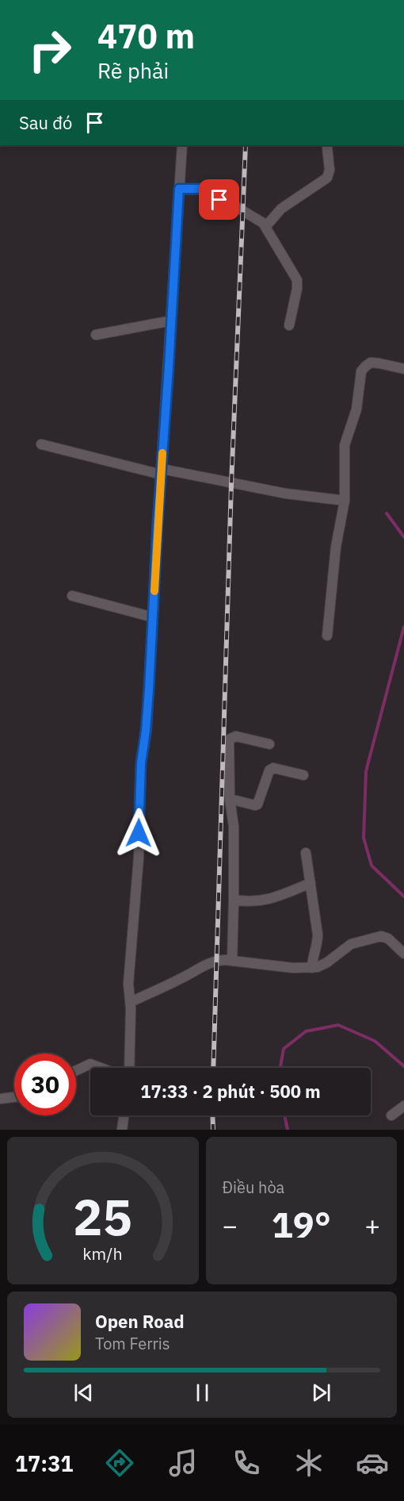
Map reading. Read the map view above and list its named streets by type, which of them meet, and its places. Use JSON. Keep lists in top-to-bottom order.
{
  "page": {
    "turn": ["470 m", "Rẽ phải"],
    "then": "Sau đó",
    "limit": "30",
    "trip": "17:33 · 2 phút · 500 m",
    "tile": "Điều hòa",
    "heat": ["−", "19°", "+"],
    "song": ["Open Road", "Tom Ferris"],
    "tabs": "17:31",
    "gauge": ["25", "km/h"]
  }
}
